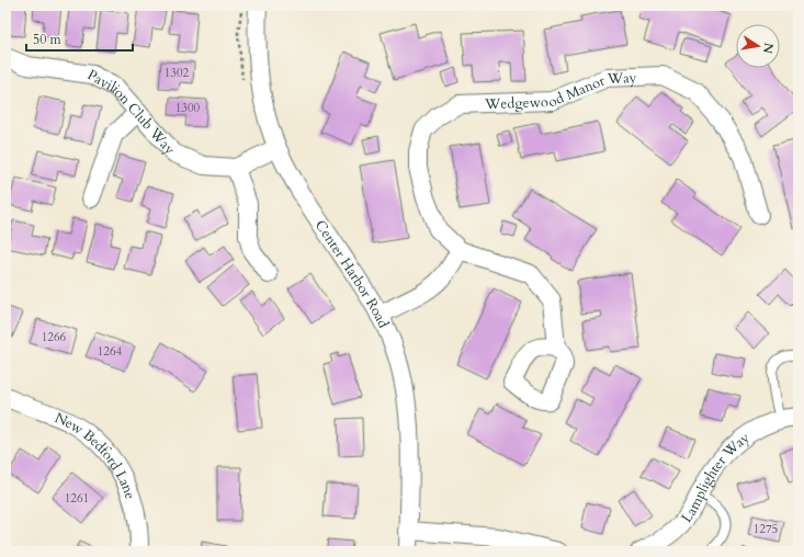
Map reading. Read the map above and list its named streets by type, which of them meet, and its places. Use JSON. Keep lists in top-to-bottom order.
{
  "streets": {
    "street": [
      "Wedgewood Manor Way",
      "Pavilion Club Way",
      "Center Harbor Road",
      "New Bedford Lane",
      "Lamplighter Way"
    ]
  },
  "crossings": [
    ["Pavilion Club Way", "Center Harbor Road"]
  ],
  "house_numbers": [
    "1302",
    "1300",
    "1266",
    "1264",
    "1261",
    "1275"
  ],
  "scale_bar": "50 m",
  "north": "right"
}
